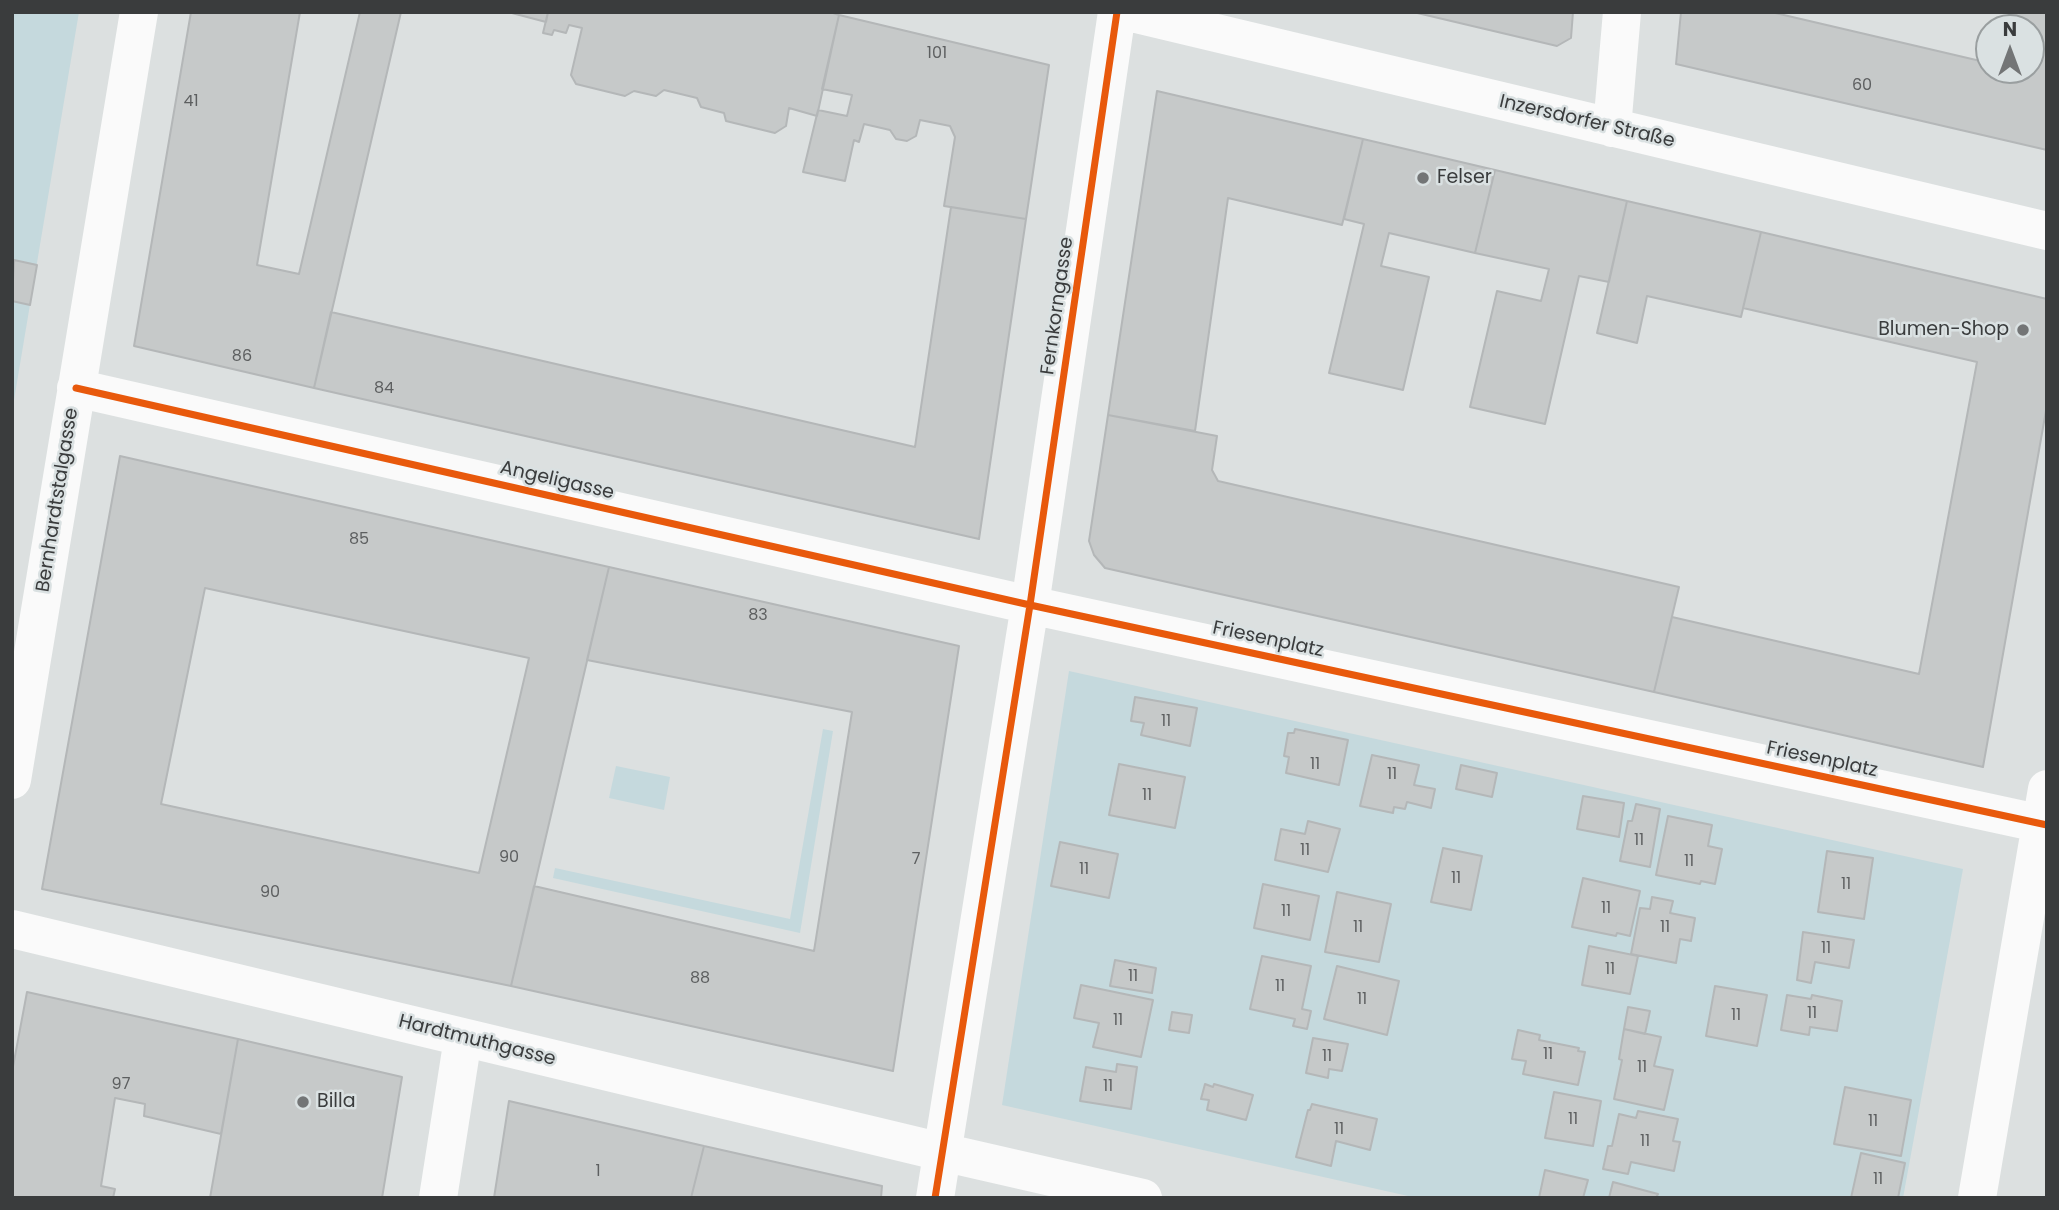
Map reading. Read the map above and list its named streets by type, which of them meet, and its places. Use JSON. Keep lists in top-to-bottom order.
{
  "streets": {
    "street": [
      "Inzersdorfer Straße",
      "Fernkorngasse",
      "Angeligasse",
      "Bernhardtstalgasse",
      "Friesenplatz",
      "Hardtmuthgasse"
    ]
  },
  "crossings": [
    ["Fernkorngasse", "Angeligasse"],
    ["Fernkorngasse", "Friesenplatz"],
    ["Angeligasse", "Bernhardtstalgasse"],
    ["Angeligasse", "Friesenplatz"]
  ],
  "places": ["Felser", "Blumen-Shop", "Billa"],
  "house_numbers": [
    "101",
    "60",
    "41",
    "86",
    "84",
    "85",
    "83",
    "11",
    "11",
    "11",
    "11",
    "11",
    "11",
    "90",
    "7",
    "11",
    "11",
    "11",
    "11",
    "90",
    "11",
    "11",
    "11",
    "11",
    "11",
    "11",
    "11",
    "88",
    "11",
    "11",
    "11",
    "11",
    "11",
    "11",
    "11",
    "11",
    "97",
    "11",
    "11",
    "11",
    "11",
    "11",
    "1",
    "11"
  ],
  "north": "top"
}
